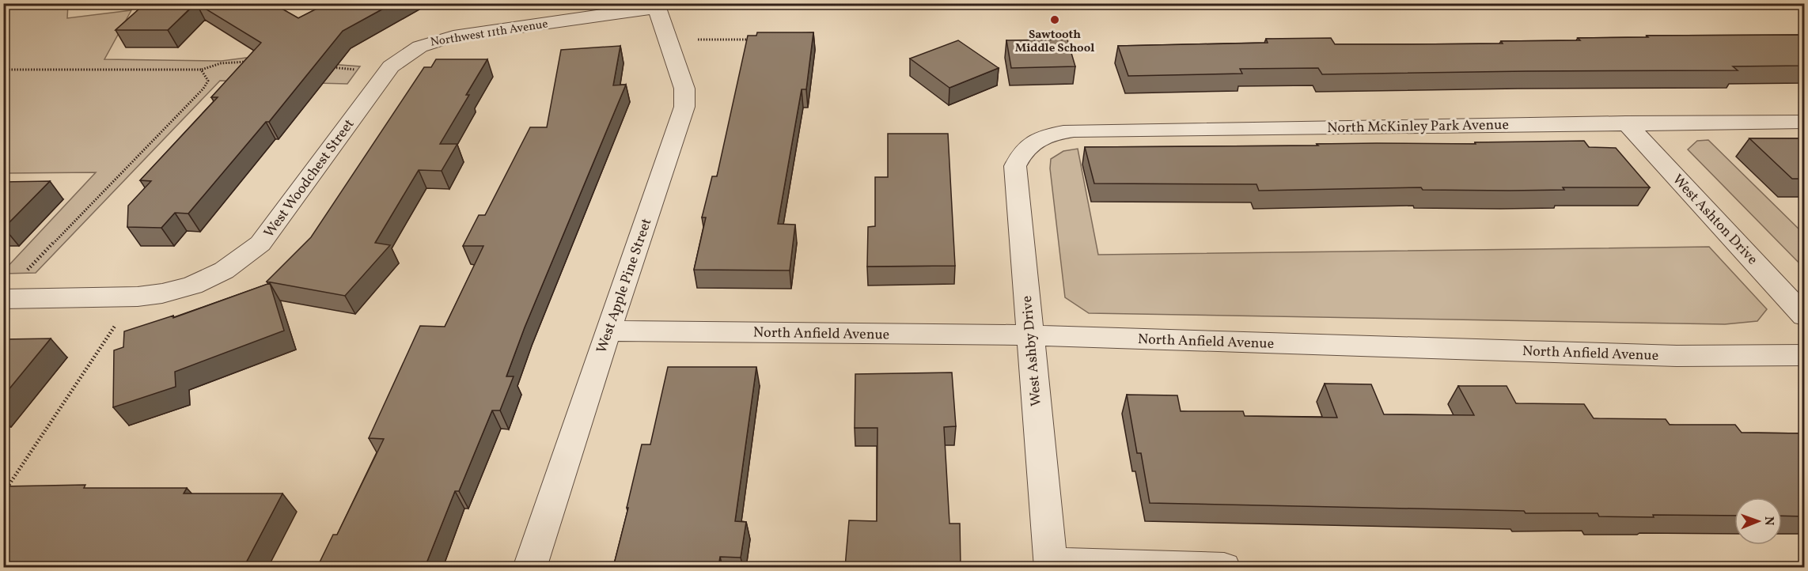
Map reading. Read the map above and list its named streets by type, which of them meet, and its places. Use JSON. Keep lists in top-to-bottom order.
{
  "streets": {
    "street": [
      "Northwest 11th Avenue",
      "North McKinley Park Avenue",
      "West Woodchest Street",
      "West Ashton Drive",
      "West Apple Pine Street",
      "North Anfield Avenue",
      "West Ashby Drive"
    ]
  },
  "crossings": [
    ["Northwest 11th Avenue", "West Woodchest Street"],
    ["Northwest 11th Avenue", "West Apple Pine Street"],
    ["North McKinley Park Avenue", "West Ashton Drive"],
    ["North McKinley Park Avenue", "West Ashby Drive"],
    ["West Apple Pine Street", "North Anfield Avenue"],
    ["North Anfield Avenue", "West Ashby Drive"]
  ],
  "places": ["Sawtooth Middle School"],
  "north": "right"
}
